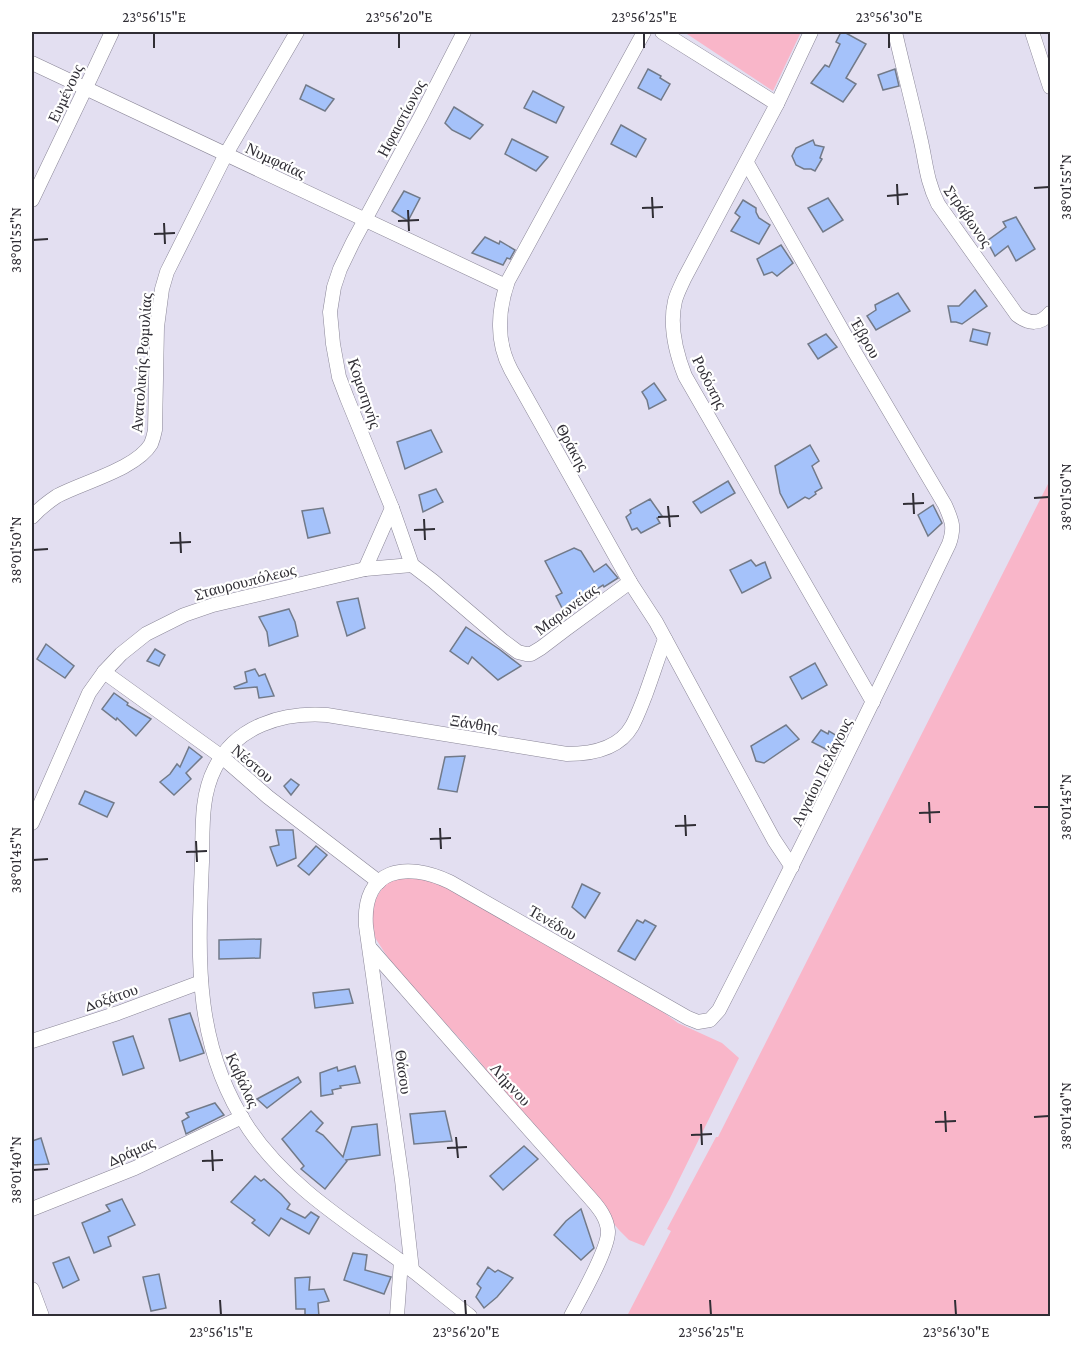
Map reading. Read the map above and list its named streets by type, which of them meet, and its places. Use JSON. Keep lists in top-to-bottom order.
{
  "streets": {
    "street": [
      "Ευμένους",
      "Ηφαιστίωνος",
      "Νυμφαίας",
      "Στράβωνος",
      "Έβρου",
      "Ανατολικής Ρωμυλίας",
      "Ροδόπης",
      "Κομοτηνής",
      "Θράκης",
      "Σταυρουπόλεως",
      "Μαρωνείας",
      "Ξάνθης",
      "Νέστου",
      "Αιγαίου Πελάγους",
      "Τενέδου",
      "Δοξάτου",
      "Θάσου",
      "Καβάλας",
      "Λήμνου",
      "Δράμας"
    ]
  },
  "crossings": [
    ["Ευμένους", "Νυμφαίας"],
    ["Ηφαιστίωνος", "Νυμφαίας"],
    ["Ηφαιστίωνος", "Κομοτηνής"],
    ["Νυμφαίας", "Ανατολικής Ρωμυλίας"],
    ["Νυμφαίας", "Κομοτηνής"],
    ["Νυμφαίας", "Θράκης"],
    ["Έβρου", "Ροδόπης"],
    ["Έβρου", "Αιγαίου Πελάγους"],
    ["Ροδόπης", "Αιγαίου Πελάγους"],
    ["Κομοτηνής", "Σταυρουπόλεως"],
    ["Κομοτηνής", "Μαρωνείας"],
    ["Θράκης", "Μαρωνείας"],
    ["Θράκης", "Ξάνθης"],
    ["Θράκης", "Αιγαίου Πελάγους"],
    ["Σταυρουπόλεως", "Μαρωνείας"],
    ["Σταυρουπόλεως", "Νέστου"],
    ["Ξάνθης", "Νέστου"],
    ["Ξάνθης", "Καβάλας"],
    ["Νέστου", "Τενέδου"],
    ["Νέστου", "Θάσου"],
    ["Νέστου", "Καβάλας"],
    ["Αιγαίου Πελάγους", "Τενέδου"],
    ["Τενέδου", "Θάσου"],
    ["Δοξάτου", "Καβάλας"],
    ["Θάσου", "Καβάλας"],
    ["Θάσου", "Λήμνου"],
    ["Καβάλας", "Δράμας"]
  ],
  "coordinates": [
    "23°56'15\"E",
    "23°56'20\"E",
    "23°56'25\"E",
    "23°56'30\"E",
    "38°01'55\"N",
    "38°01'50\"N",
    "38°01'45\"N",
    "38°01'40\"N"
  ]
}
